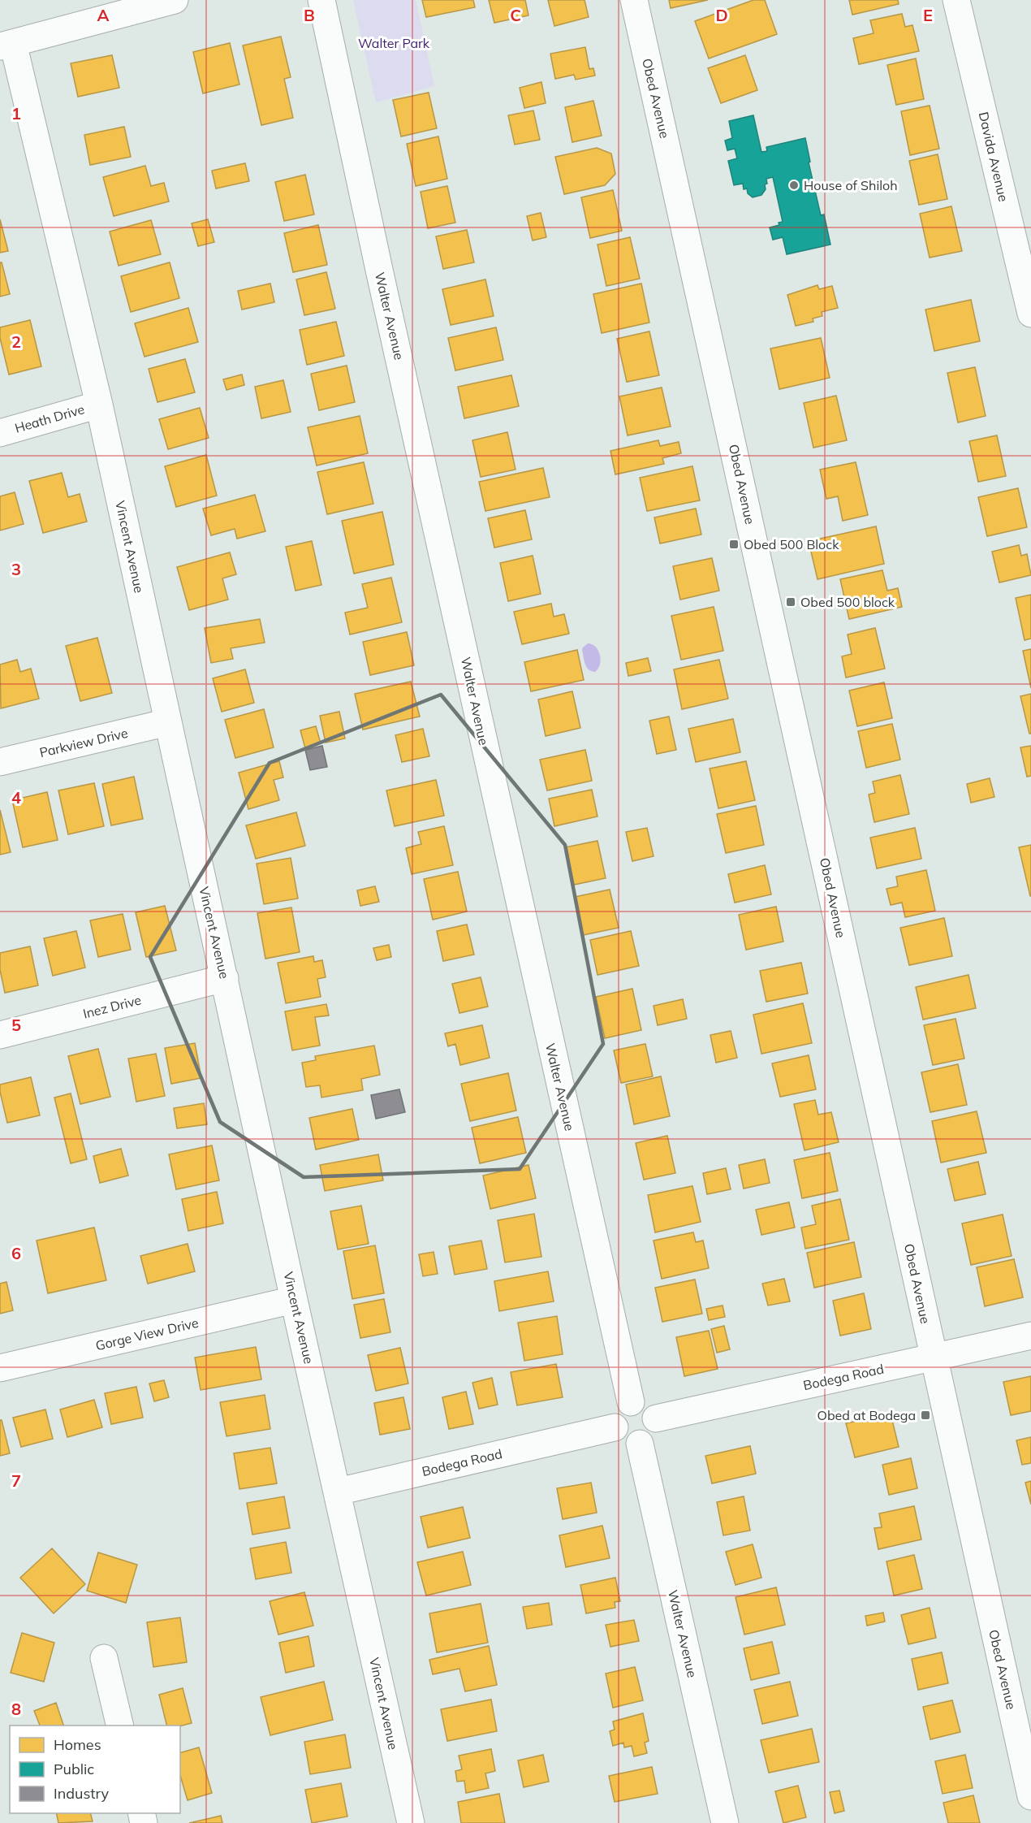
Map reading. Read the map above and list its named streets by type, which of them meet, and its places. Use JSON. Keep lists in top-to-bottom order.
{
  "streets": {
    "street": [
      "Obed Avenue",
      "Davida Avenue",
      "Walter Avenue",
      "Heath Drive",
      "Vincent Avenue",
      "Parkview Drive",
      "Inez Drive",
      "Gorge View Drive",
      "Bodega Road"
    ]
  },
  "crossings": [
    ["Obed Avenue", "Bodega Road"],
    ["Walter Avenue", "Bodega Road"],
    ["Heath Drive", "Vincent Avenue"],
    ["Vincent Avenue", "Parkview Drive"],
    ["Vincent Avenue", "Inez Drive"],
    ["Vincent Avenue", "Gorge View Drive"],
    ["Vincent Avenue", "Bodega Road"]
  ],
  "parks": ["Walter Park"],
  "places": {
    "other": ["House of Shiloh"],
    "transit": ["Obed 500 Block", "Obed 500 block", "Obed at Bodega"]
  },
  "legend": ["Homes", "Public", "Industry"],
  "grid": {
    "columns": [
      "A",
      "B",
      "C",
      "D",
      "E"
    ],
    "rows": [
      "1",
      "2",
      "3",
      "4",
      "5",
      "6",
      "7",
      "8"
    ]
  }
}
